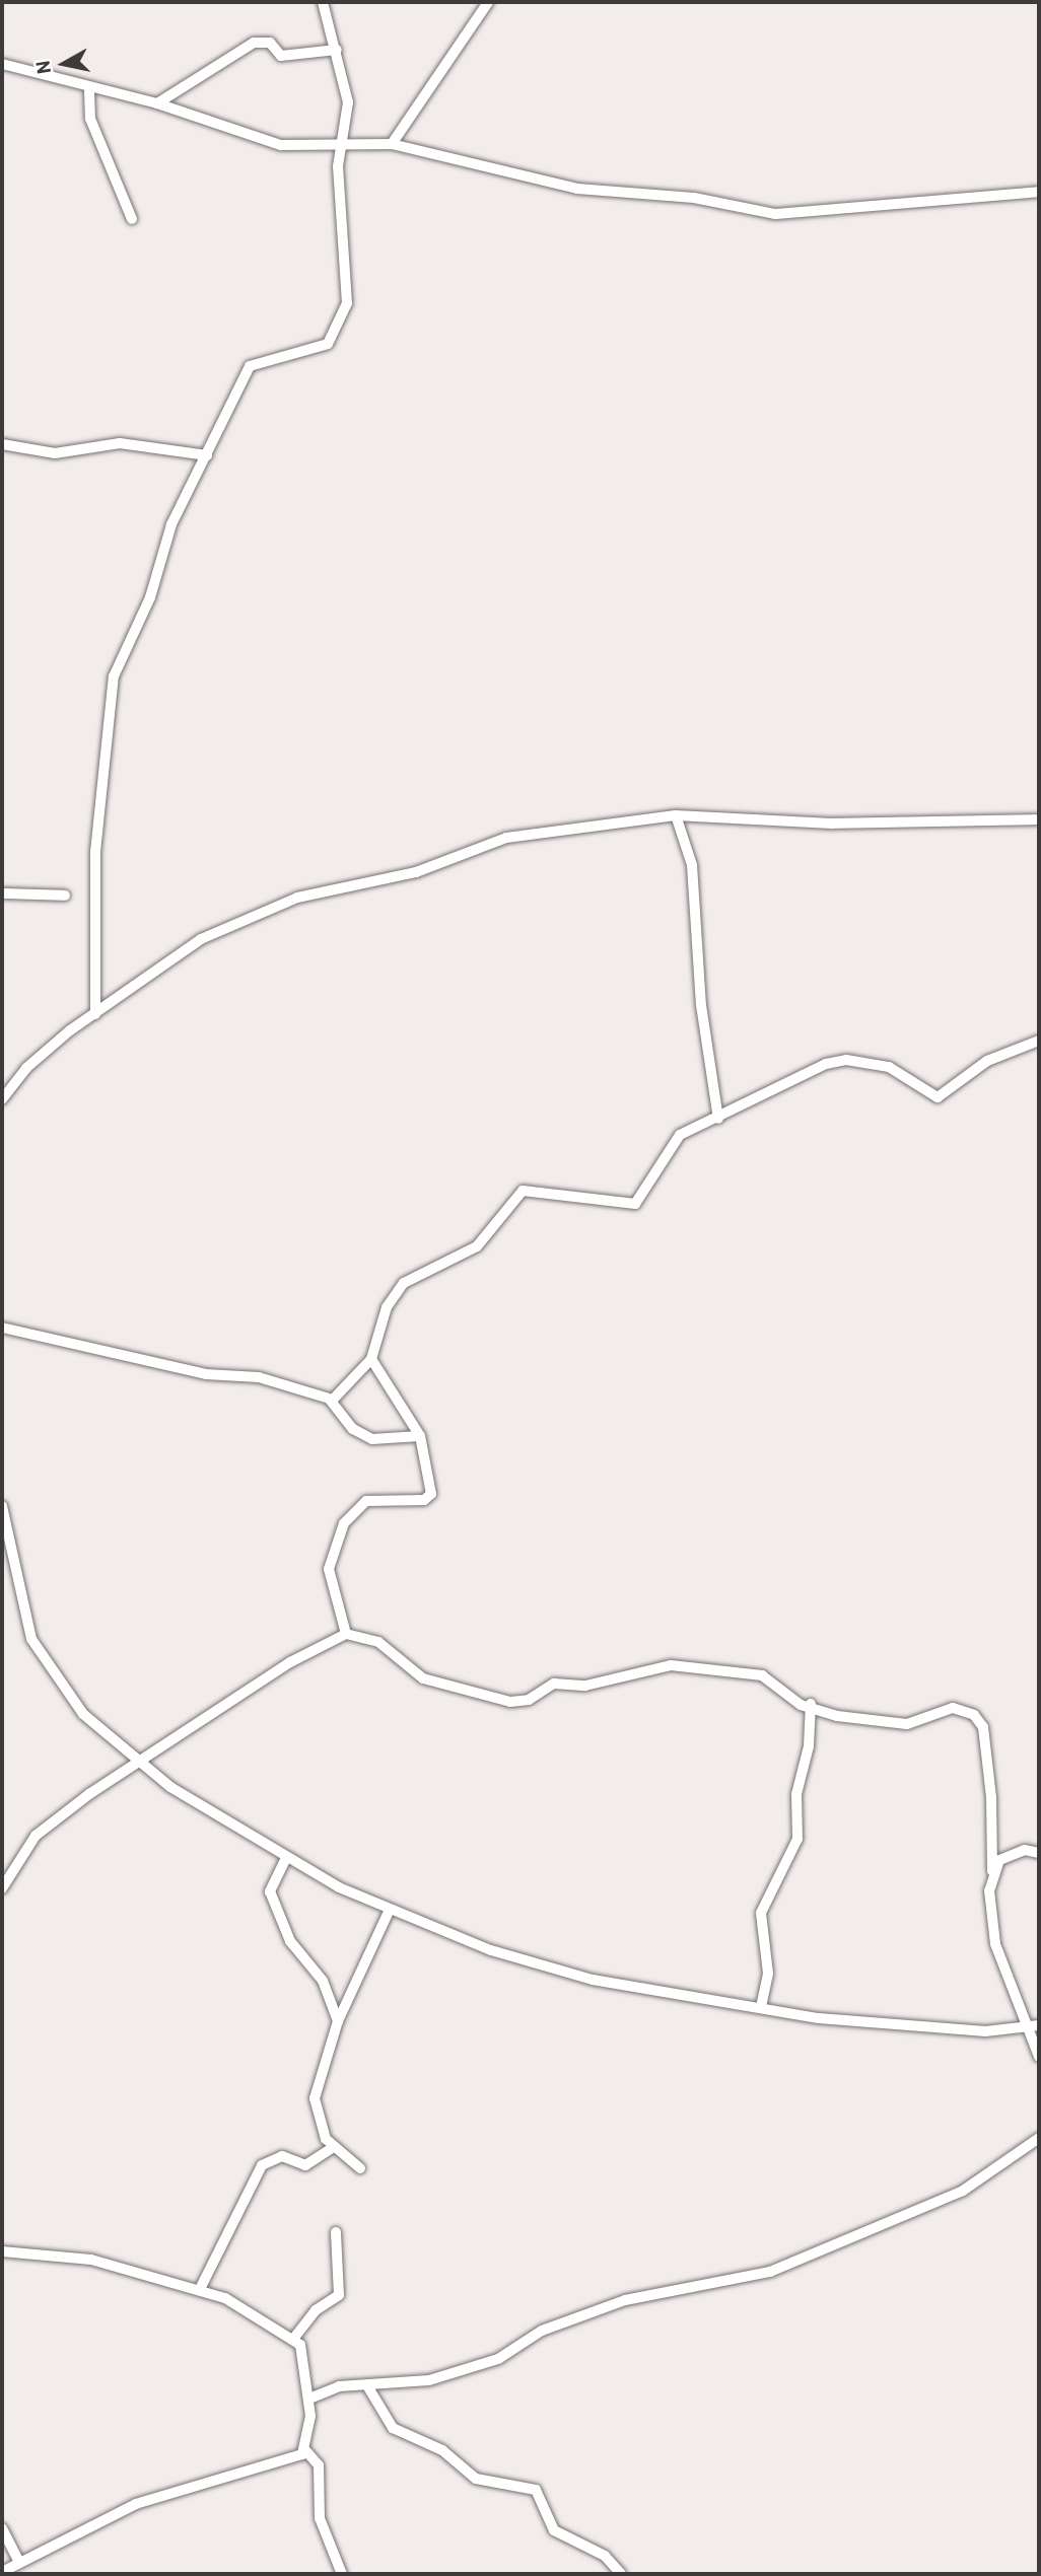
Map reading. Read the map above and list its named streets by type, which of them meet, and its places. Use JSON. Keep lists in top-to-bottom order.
{
  "north": "left"
}
